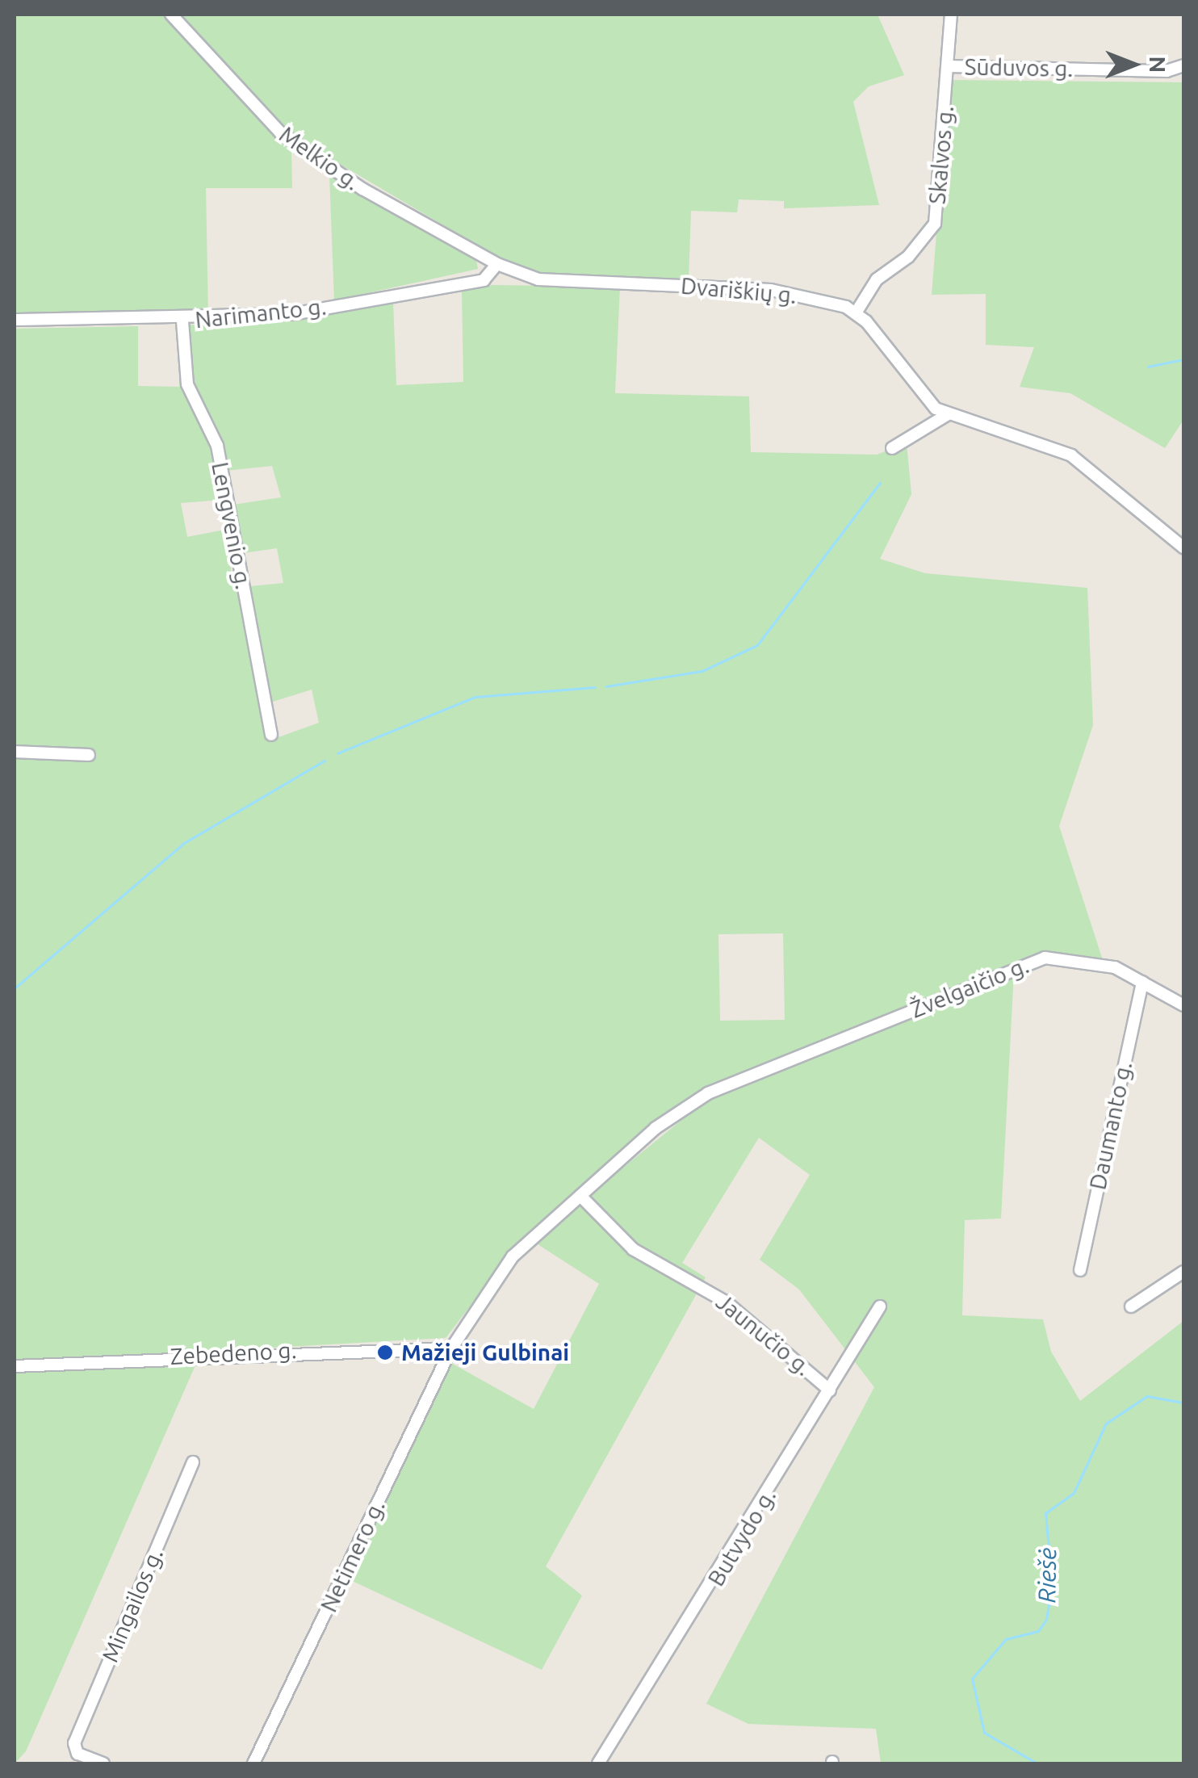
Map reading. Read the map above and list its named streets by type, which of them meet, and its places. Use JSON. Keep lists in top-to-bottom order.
{
  "streets": {
    "street": [
      "Sūduvos g.",
      "Skalvos g.",
      "Melkio g.",
      "Dvariškių g.",
      "Narimanto g.",
      "Lengvenio g.",
      "Žvelgaičio g.",
      "Daumanto g.",
      "Jaunučio g.",
      "Zebedeno g.",
      "Butvydo g.",
      "Netimero g.",
      "Mingailos g."
    ]
  },
  "crossings": [
    ["Sūduvos g.", "Skalvos g."],
    ["Skalvos g.", "Dvariškių g."],
    ["Melkio g.", "Dvariškių g."],
    ["Melkio g.", "Narimanto g."],
    ["Dvariškių g.", "Narimanto g."],
    ["Narimanto g.", "Lengvenio g."],
    ["Žvelgaičio g.", "Daumanto g."],
    ["Žvelgaičio g.", "Jaunučio g."],
    ["Žvelgaičio g.", "Netimero g."],
    ["Jaunučio g.", "Butvydo g."],
    ["Jaunučio g.", "Netimero g."],
    ["Zebedeno g.", "Netimero g."]
  ],
  "water": ["Riešė"],
  "places": ["Mažieji Gulbinai"],
  "north": "right"
}
